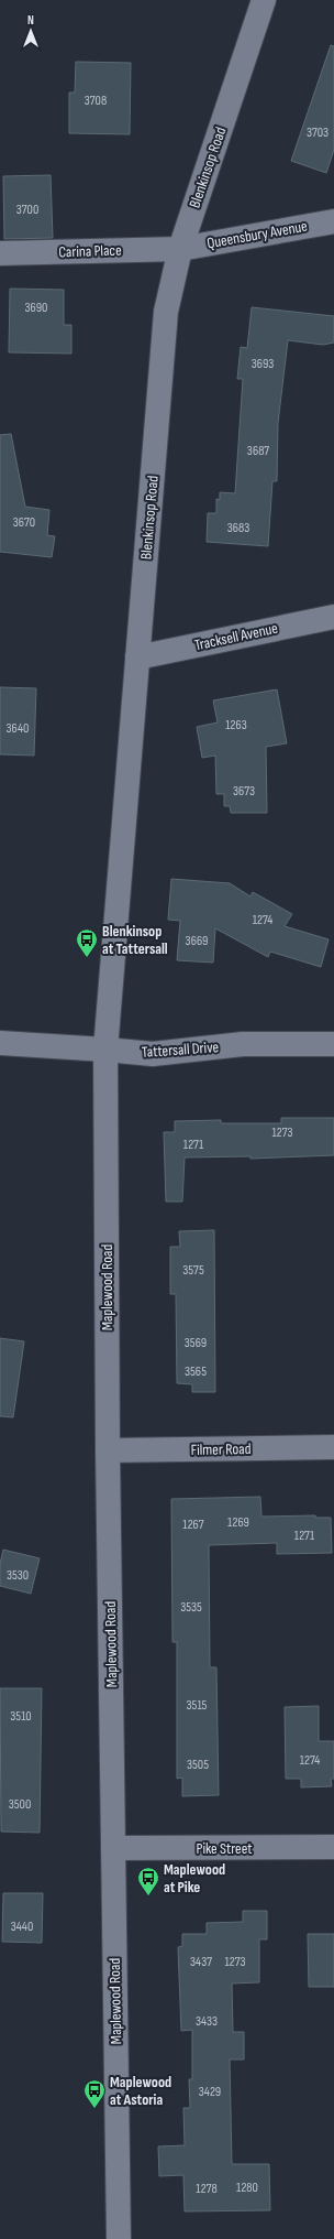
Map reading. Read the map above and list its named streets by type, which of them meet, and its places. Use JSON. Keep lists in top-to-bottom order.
{
  "streets": {
    "street": [
      "Blenkinsop Road",
      "Queensbury Avenue",
      "Carina Place",
      "Tracksell Avenue",
      "Tattersall Drive",
      "Maplewood Road",
      "Filmer Road",
      "Pike Street"
    ]
  },
  "crossings": [
    ["Blenkinsop Road", "Queensbury Avenue"],
    ["Blenkinsop Road", "Carina Place"],
    ["Blenkinsop Road", "Tracksell Avenue"],
    ["Blenkinsop Road", "Tattersall Drive"],
    ["Blenkinsop Road", "Maplewood Road"],
    ["Queensbury Avenue", "Carina Place"],
    ["Tattersall Drive", "Maplewood Road"],
    ["Maplewood Road", "Filmer Road"],
    ["Maplewood Road", "Pike Street"]
  ],
  "places": {
    "bus stop": ["Blenkinsop at Tattersall", "Maplewood at Pike", "Maplewood at Astoria"]
  },
  "house_numbers": [
    "3708",
    "3703",
    "3700",
    "3690",
    "3693",
    "3687",
    "3670",
    "3683",
    "1263",
    "3640",
    "3673",
    "1274",
    "3669",
    "1273",
    "1271",
    "3575",
    "3569",
    "3565",
    "1269",
    "1267",
    "1271",
    "3530",
    "3535",
    "3515",
    "3510",
    "1274",
    "3505",
    "3500",
    "3440",
    "3437",
    "1273",
    "3433",
    "3429",
    "1280",
    "1278"
  ],
  "north": "top"
}
